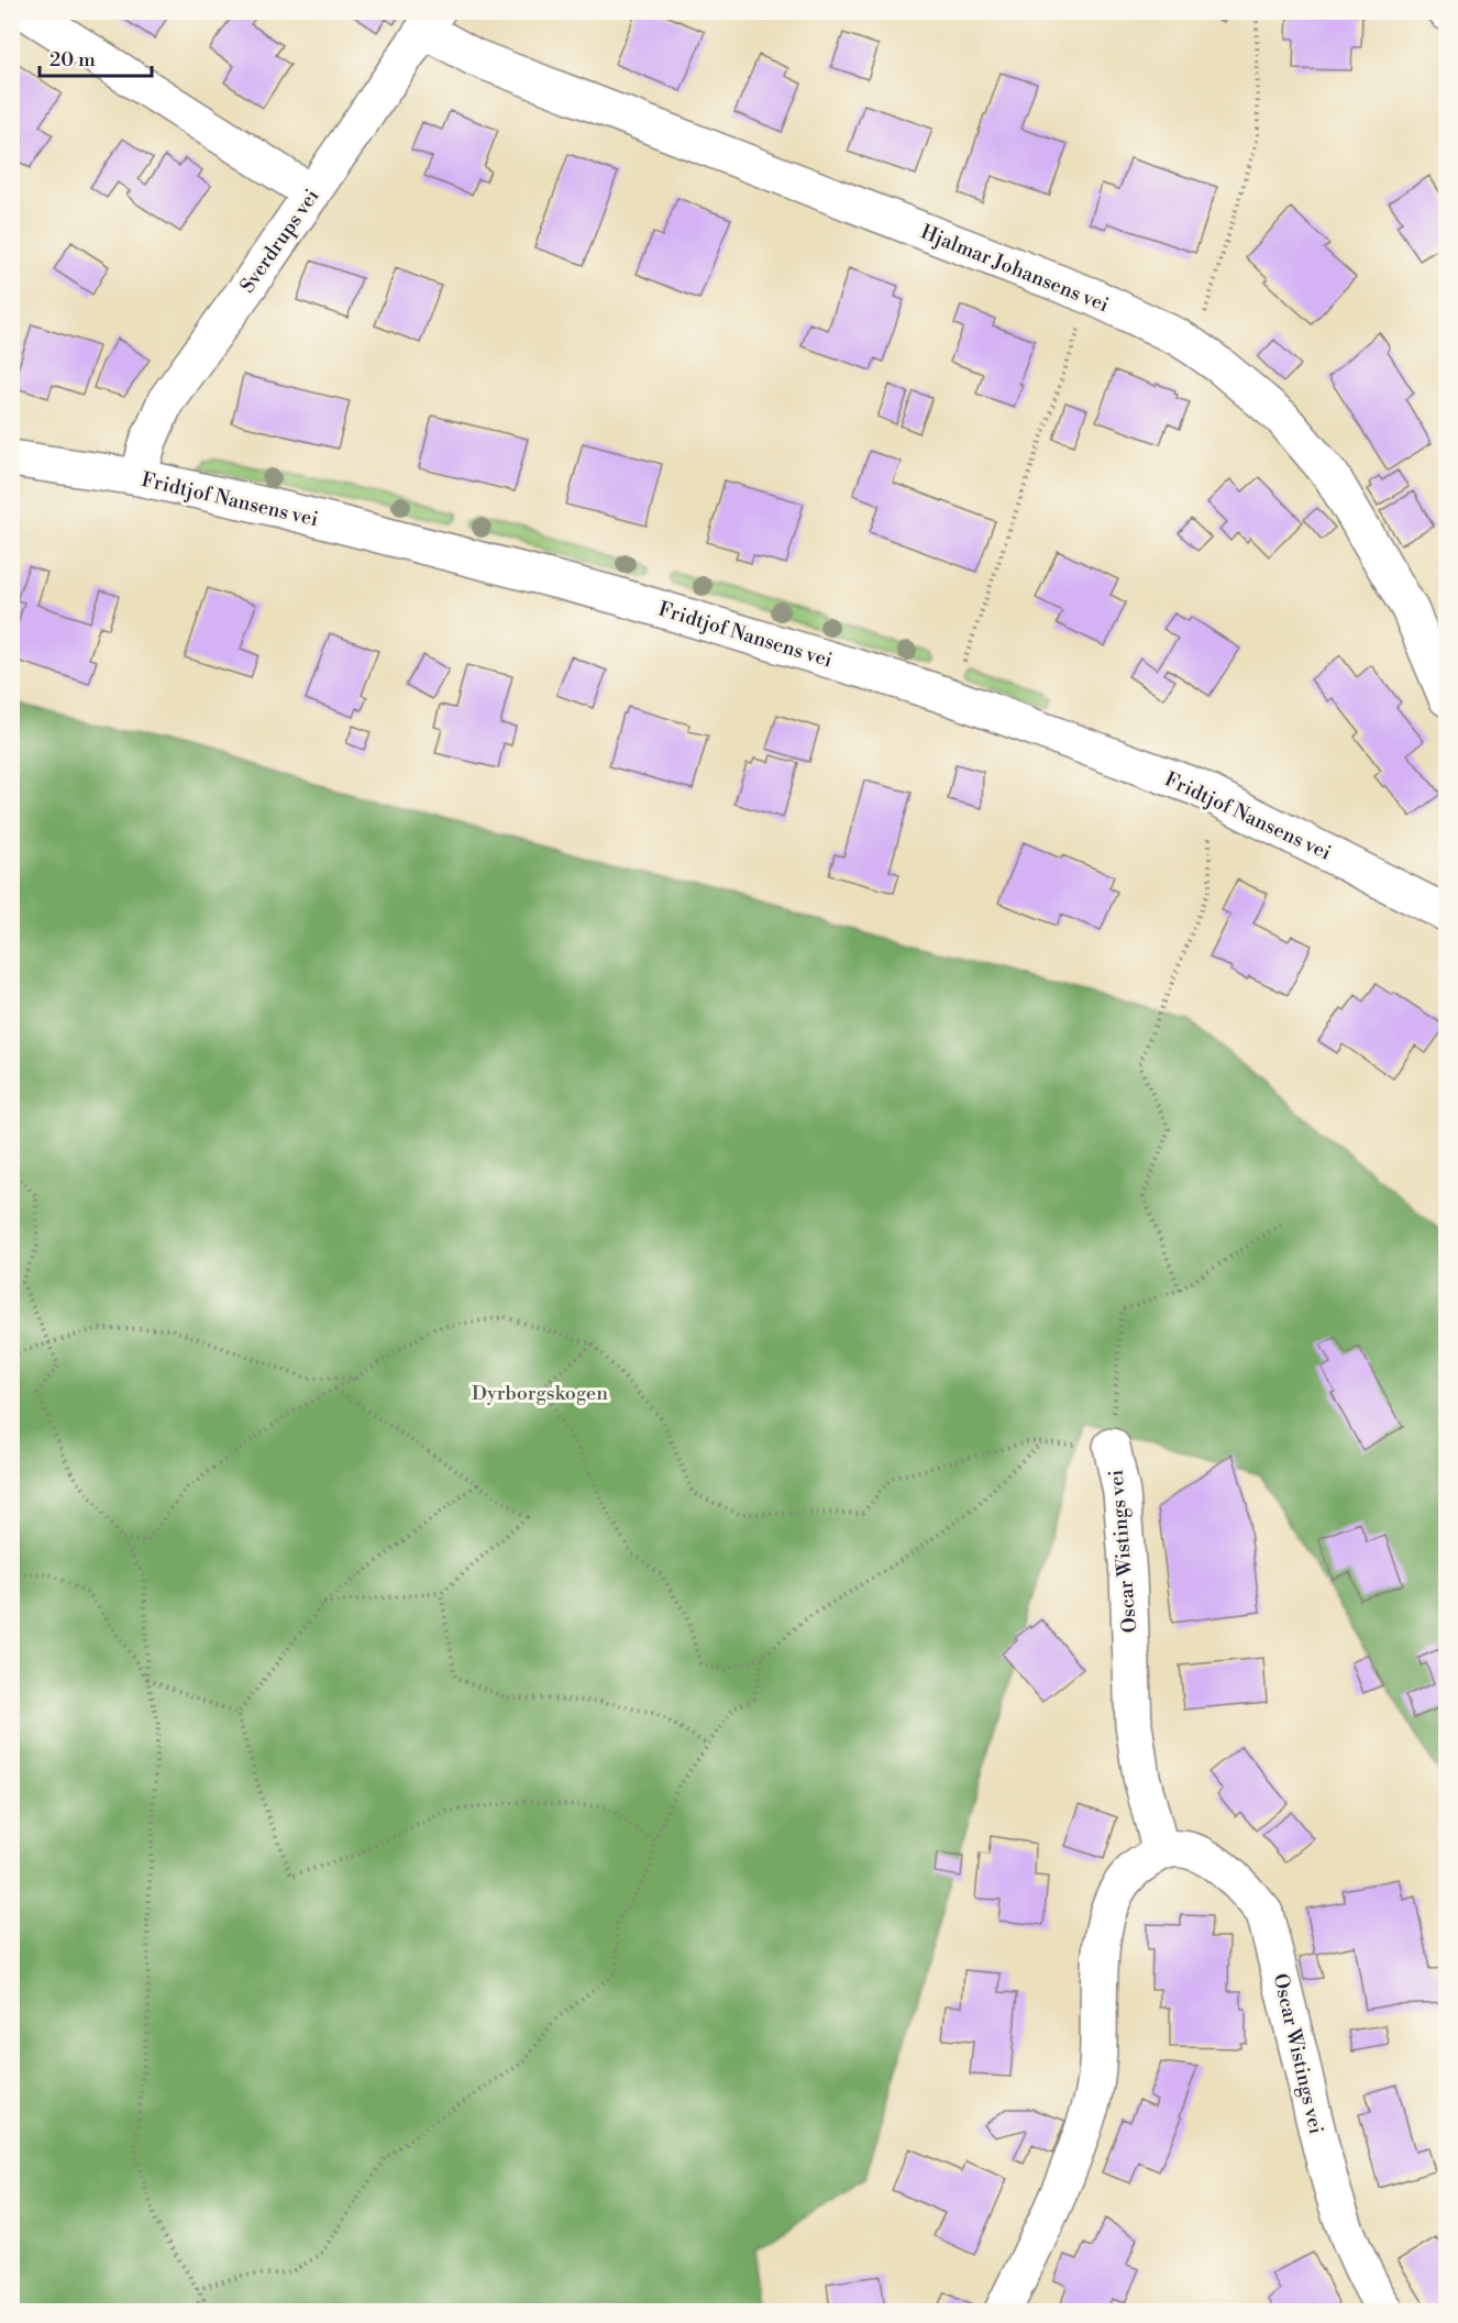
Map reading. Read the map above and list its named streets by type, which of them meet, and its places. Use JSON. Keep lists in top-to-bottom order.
{
  "streets": {
    "street": [
      "Sverdrups vei",
      "Hjalmar Johansens vei",
      "Fridtjof Nansens vei",
      "Oscar Wistings vei"
    ]
  },
  "crossings": [
    ["Sverdrups vei", "Hjalmar Johansens vei"],
    ["Sverdrups vei", "Fridtjof Nansens vei"]
  ],
  "parks": ["Dyrborgskogen"],
  "scale_bar": "20 m"
}
